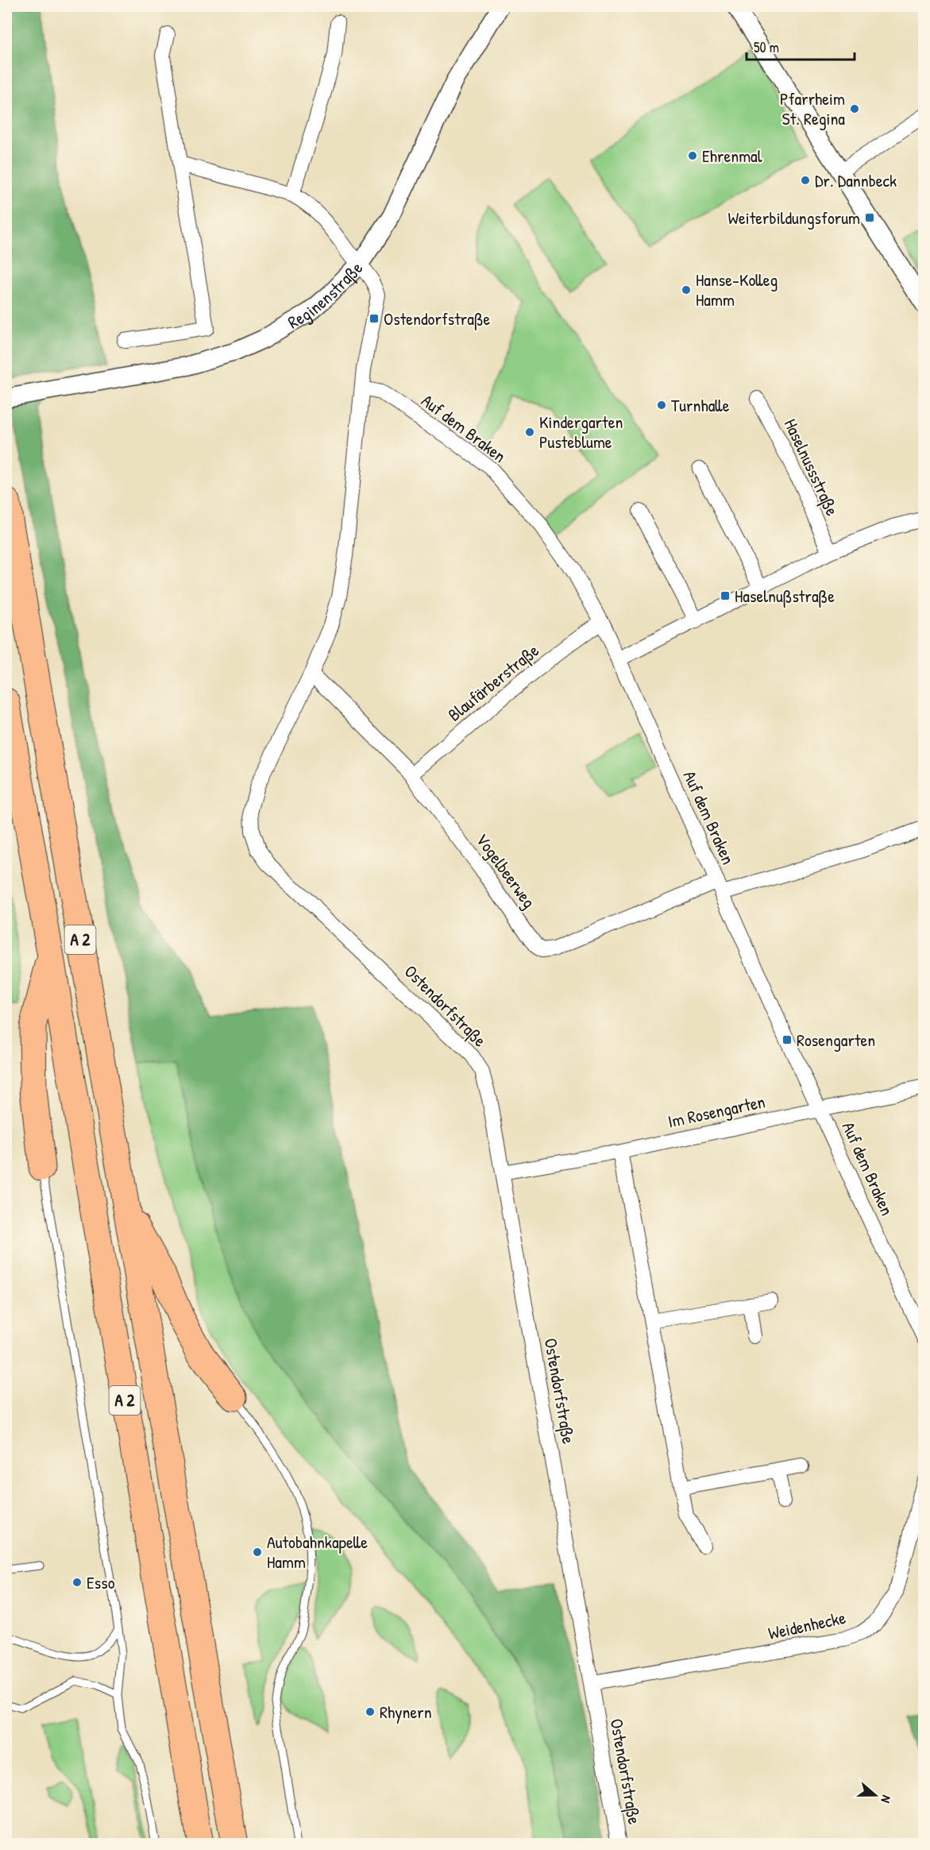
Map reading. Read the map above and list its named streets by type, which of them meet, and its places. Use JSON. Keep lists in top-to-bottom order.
{
  "streets": {
    "highway": ["A 2"],
    "street": [
      "Reginenstraße",
      "Auf dem Braken",
      "Haselnussstraße",
      "Blaufärberstraße",
      "Vogelbeerweg",
      "Ostendorfstraße",
      "Im Rosengarten",
      "Weidenhecke"
    ]
  },
  "crossings": [
    ["Reginenstraße", "Ostendorfstraße"],
    ["Auf dem Braken", "Blaufärberstraße"],
    ["Auf dem Braken", "Vogelbeerweg"],
    ["Auf dem Braken", "Ostendorfstraße"],
    ["Auf dem Braken", "Im Rosengarten"],
    ["Blaufärberstraße", "Vogelbeerweg"],
    ["Vogelbeerweg", "Ostendorfstraße"],
    ["Ostendorfstraße", "Im Rosengarten"],
    ["Ostendorfstraße", "Weidenhecke"]
  ],
  "places": {
    "other": [
      "Pfarrheim St. Regina",
      "Ehrenmal",
      "Dr. Dannbeck",
      "Hanse-Kolleg Hamm",
      "Turnhalle",
      "Kindergarten Pusteblume",
      "Autobahnkapelle Hamm",
      "Esso",
      "Rhynern"
    ],
    "transit": [
      "Weiterbildungsforum",
      "Ostendorfstraße",
      "Haselnußstraße",
      "Rosengarten"
    ]
  },
  "scale_bar": "50 m",
  "north": "right"
}
